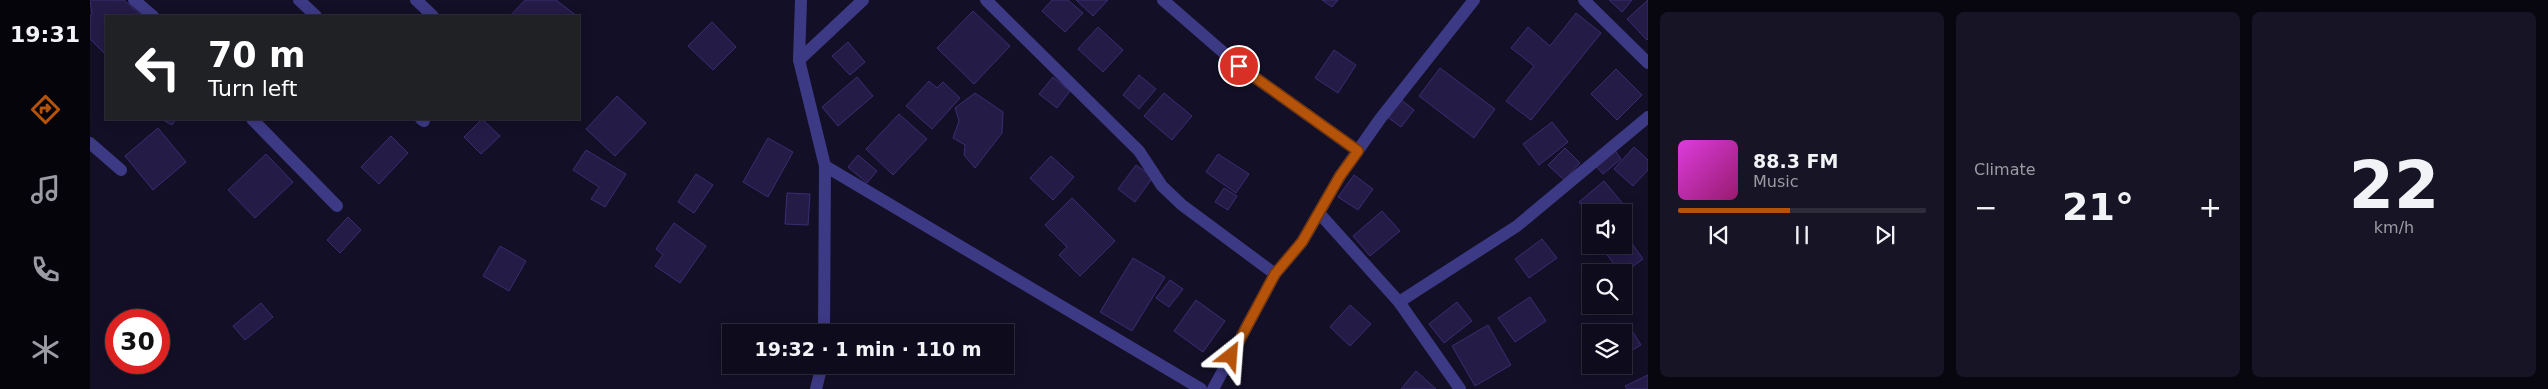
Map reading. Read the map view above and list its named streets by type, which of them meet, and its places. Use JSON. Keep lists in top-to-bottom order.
{
  "page": {
    "tabs": "19:31",
    "tile": [
      "Climate",
      ["22", "km/h"]
    ],
    "turn": ["70 m", "Turn left"],
    "song": ["88.3 FM", "Music"],
    "heat": ["−", "21°", "+"],
    "limit": "30",
    "trip": "19:32 · 1 min · 110 m"
  }
}
